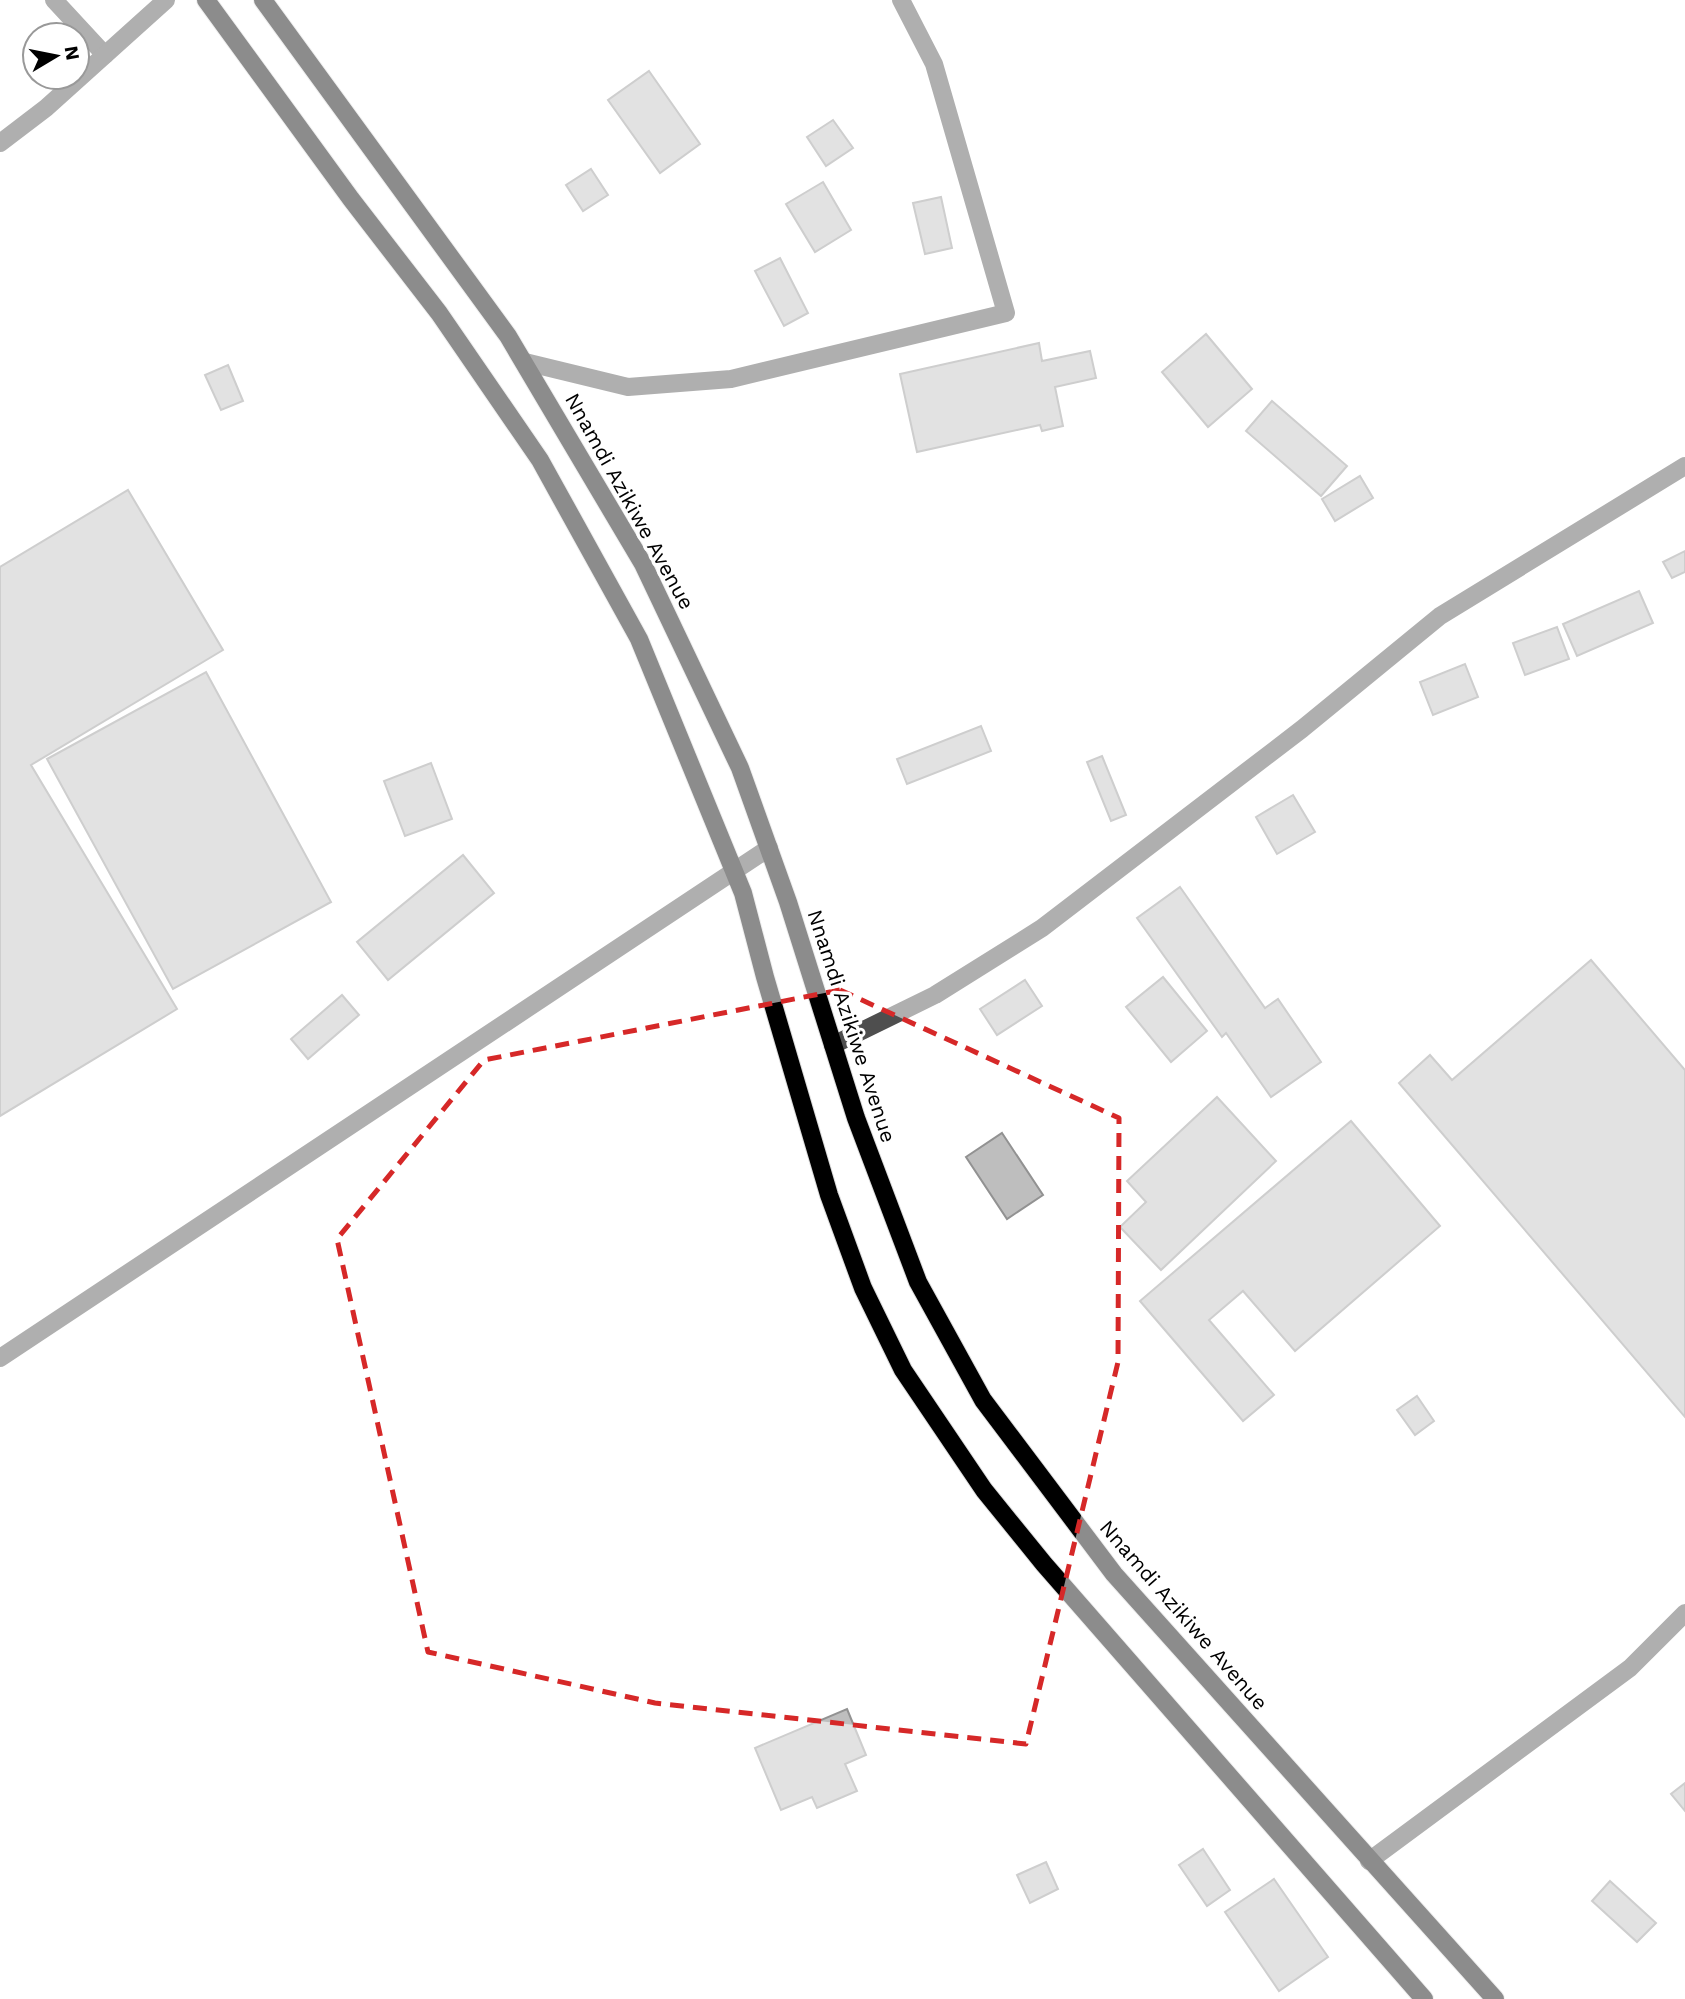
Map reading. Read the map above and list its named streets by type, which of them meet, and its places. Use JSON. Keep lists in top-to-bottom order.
{
  "streets": {
    "main road": ["Nnamdi Azikiwe Avenue"]
  },
  "north": "right"
}
